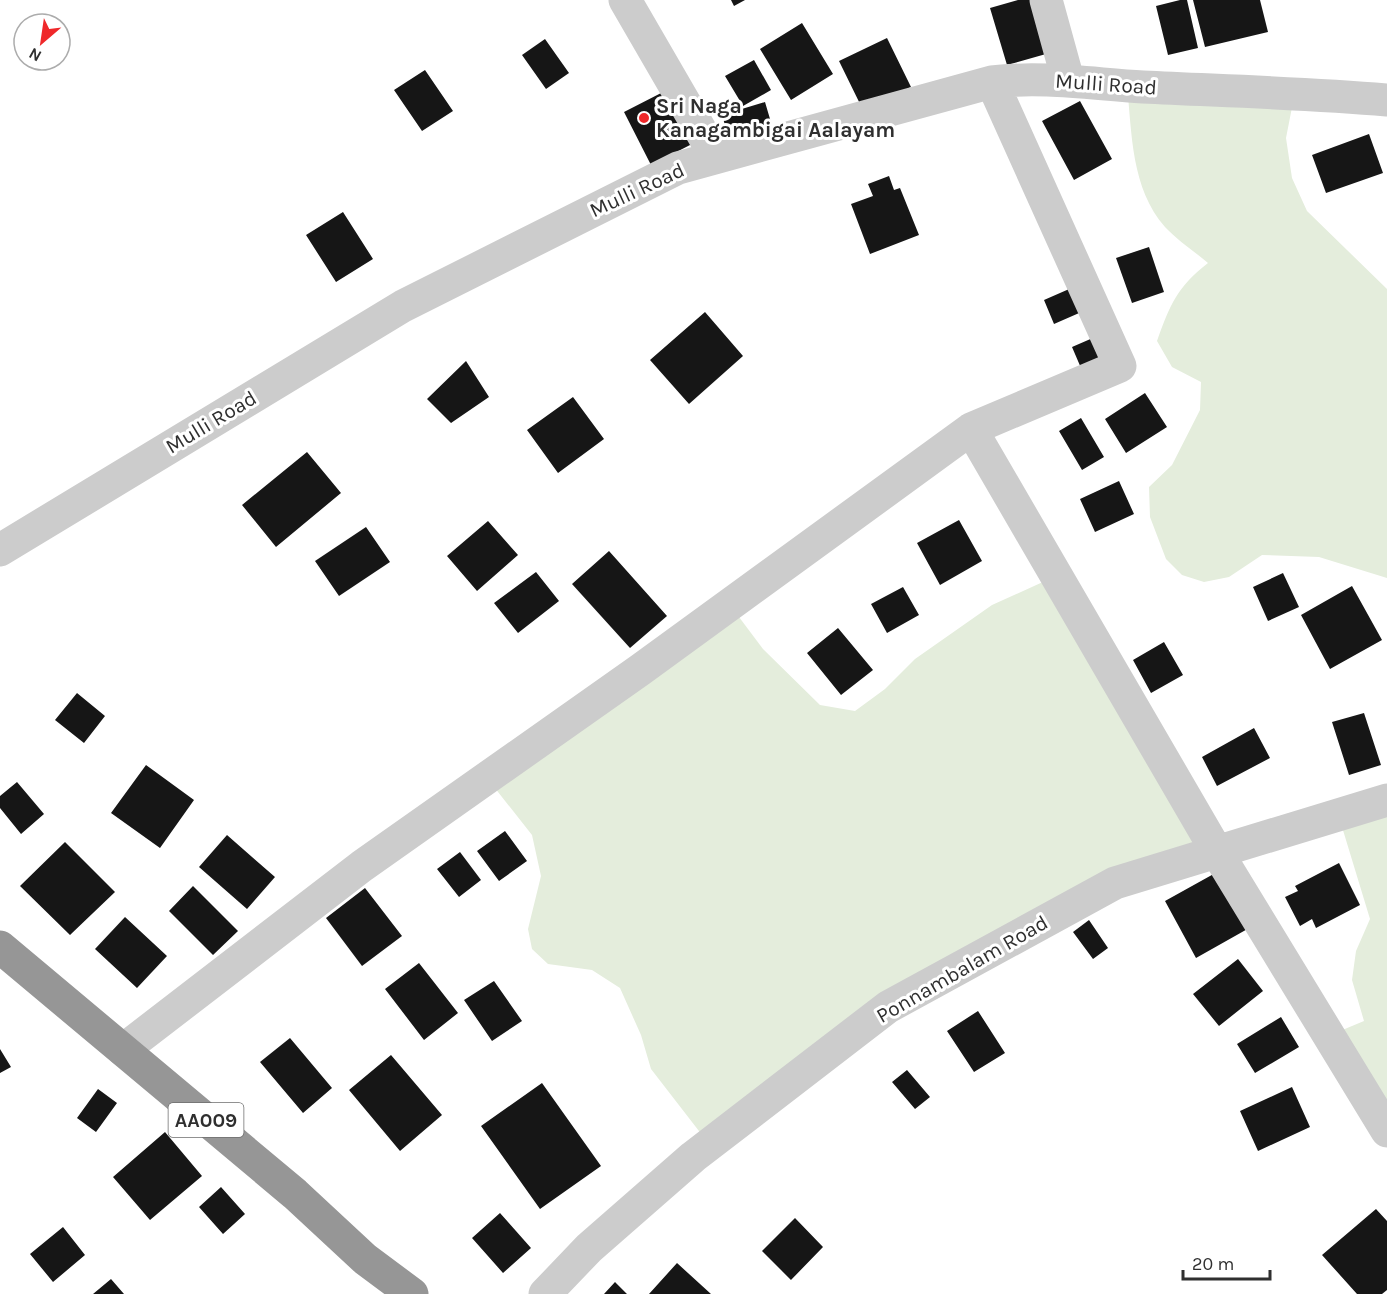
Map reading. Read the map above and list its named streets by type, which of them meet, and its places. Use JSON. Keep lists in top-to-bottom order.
{
  "streets": {
    "highway": ["AA009"],
    "street": ["Mulli Road", "Ponnambalam Road"]
  },
  "places": ["Sri Naga Kanagambigai Aalayam"],
  "scale_bar": "20 m",
  "north": "bottom left"
}
